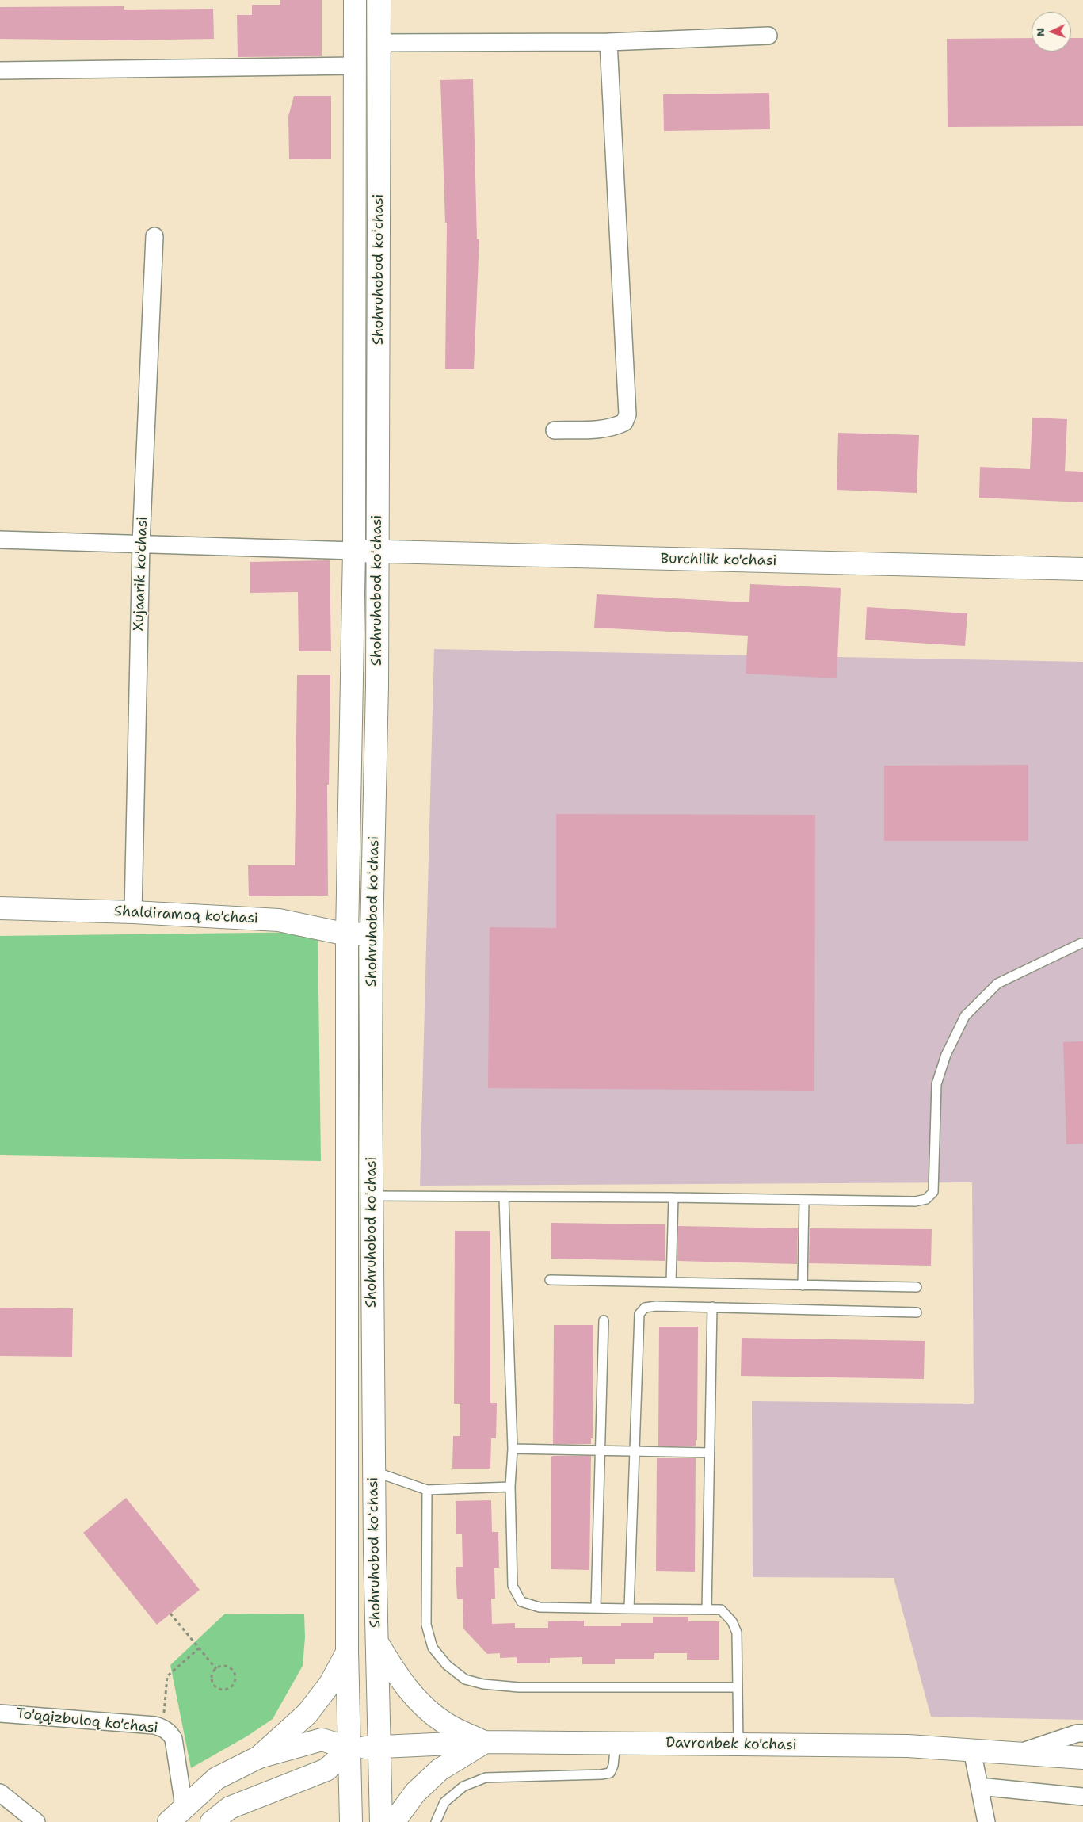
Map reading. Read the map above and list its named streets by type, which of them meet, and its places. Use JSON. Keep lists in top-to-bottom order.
{
  "streets": {
    "main road": [
      "Shohruhobod koʻchasi",
      "Burchilik ko'chasi",
      "Shaldiramoq ko'chasi",
      "Davronbek ko'chasi"
    ],
    "street": ["Xujaarik ko'chasi", "To'qqizbuloq ko'chasi"]
  },
  "crossings": [
    ["Shohruhobod koʻchasi", "Burchilik ko'chasi"],
    ["Shohruhobod koʻchasi", "Shaldiramoq ko'chasi"],
    ["Shohruhobod koʻchasi", "Davronbek ko'chasi"],
    ["Xujaarik ko'chasi", "Shaldiramoq ko'chasi"]
  ],
  "north": "left"
}
